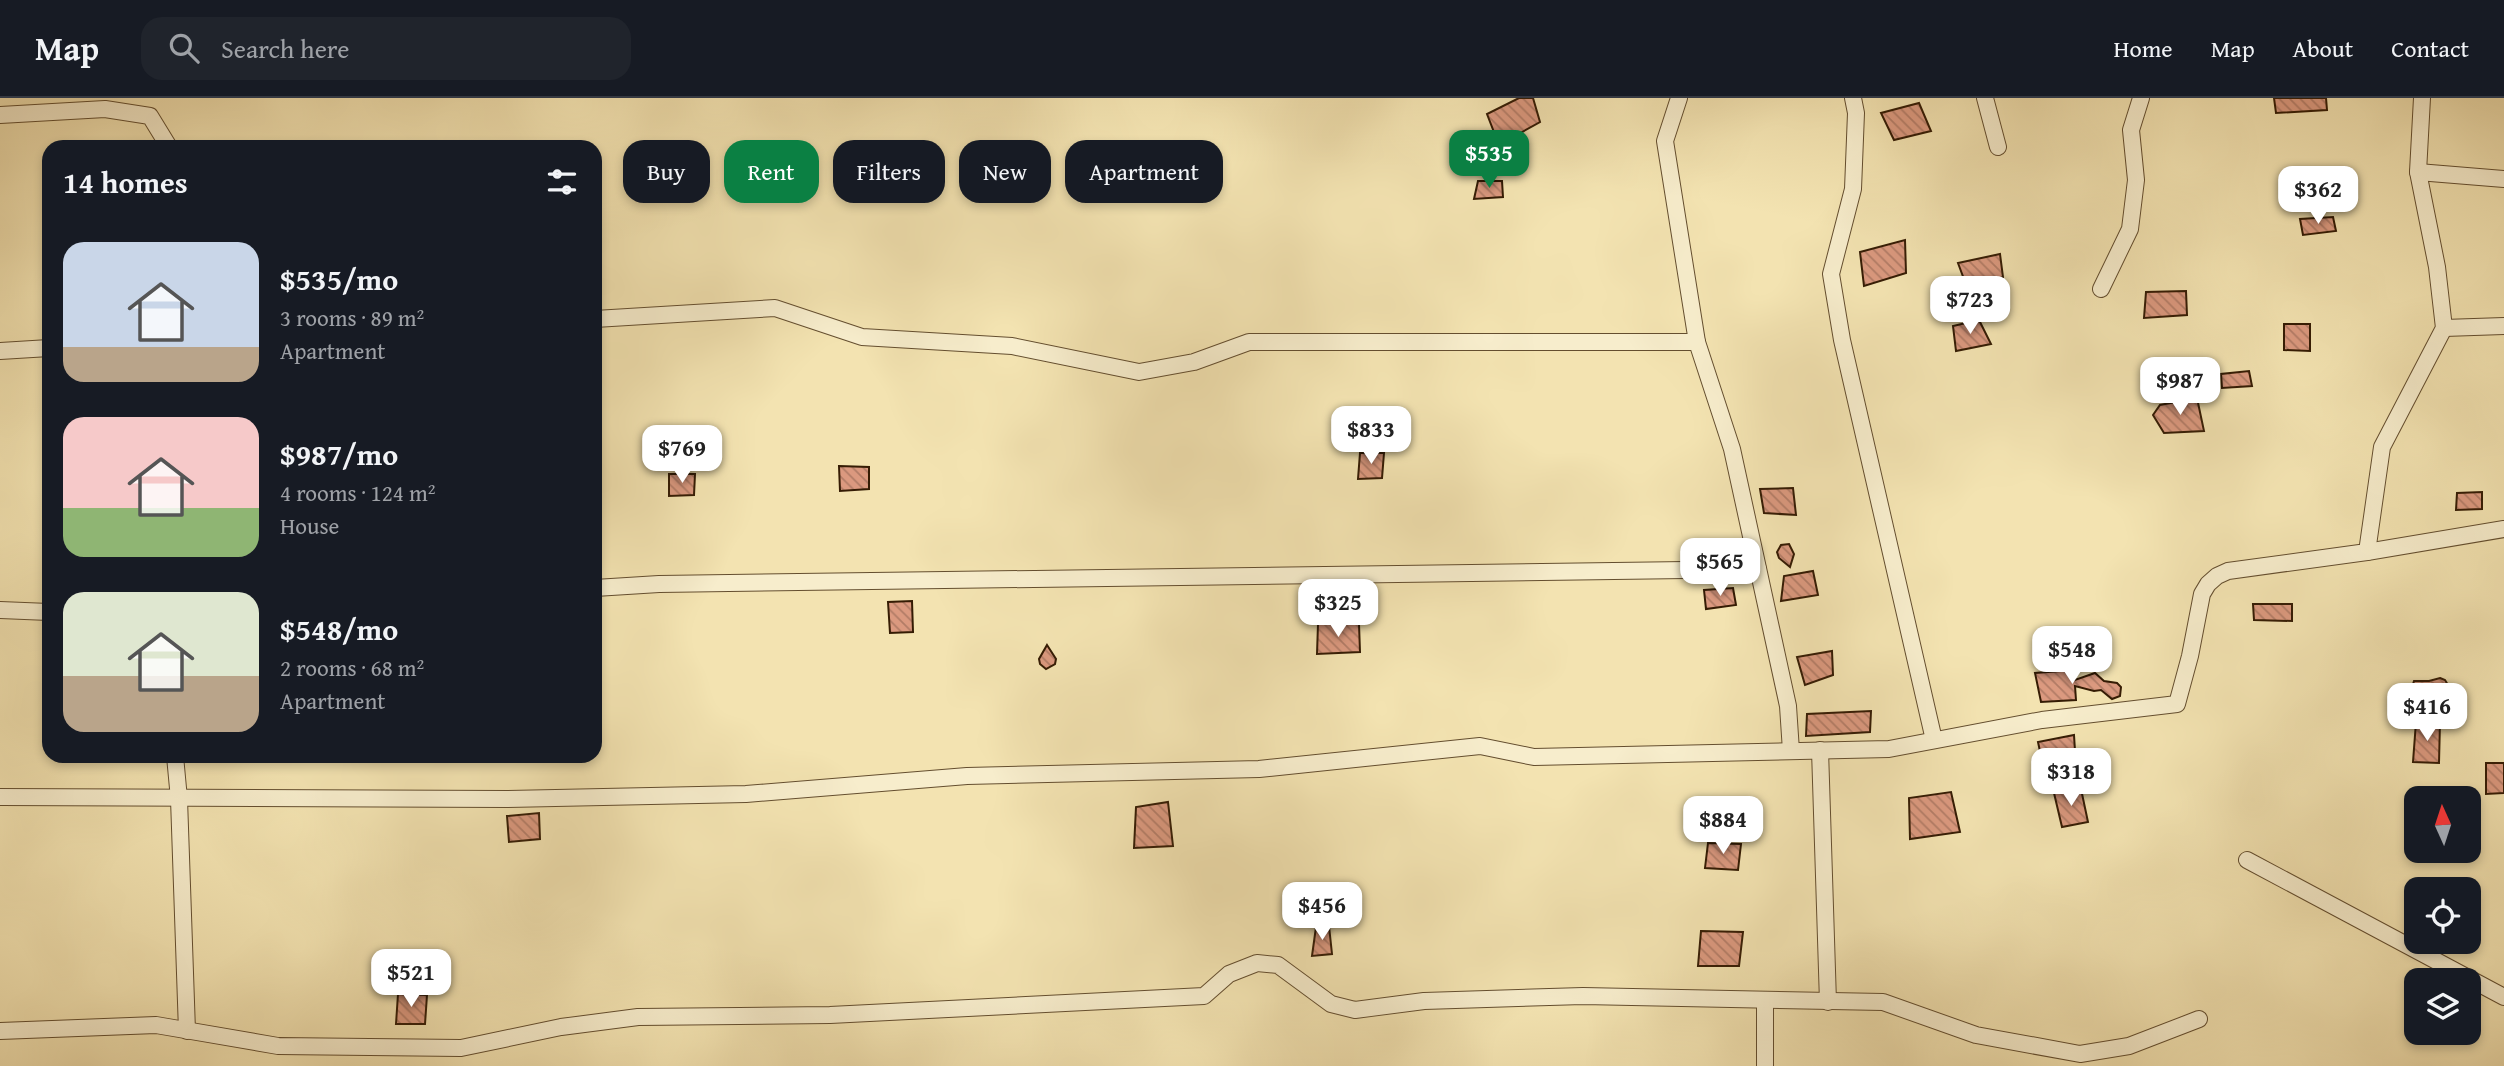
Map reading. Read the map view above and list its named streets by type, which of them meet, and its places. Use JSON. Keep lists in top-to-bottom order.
{
  "north": "top",
  "page": {
    "header": "Map",
    "search": "Search here",
    "nav": [
      "Home",
      "Map",
      "About",
      "Contact"
    ],
    "price": [
      "$535",
      "$362",
      "$723",
      "$987",
      "$833",
      "$769",
      "$565",
      "$325",
      "$548",
      "$416",
      "$318",
      "$884",
      "$456",
      "$521"
    ],
    "chip": [
      "Buy",
      "Rent",
      "Filters",
      "New",
      "Apartment"
    ],
    "heading": "14 homes",
    "list": [
      {
        "name": "$535/mo",
        "note": "3 rooms · 89 m² · Apartment"
      },
      {
        "name": "$987/mo",
        "note": "4 rooms · 124 m² · House"
      },
      {
        "name": "$548/mo",
        "note": "2 rooms · 68 m² · Apartment"
      }
    ]
  }
}
